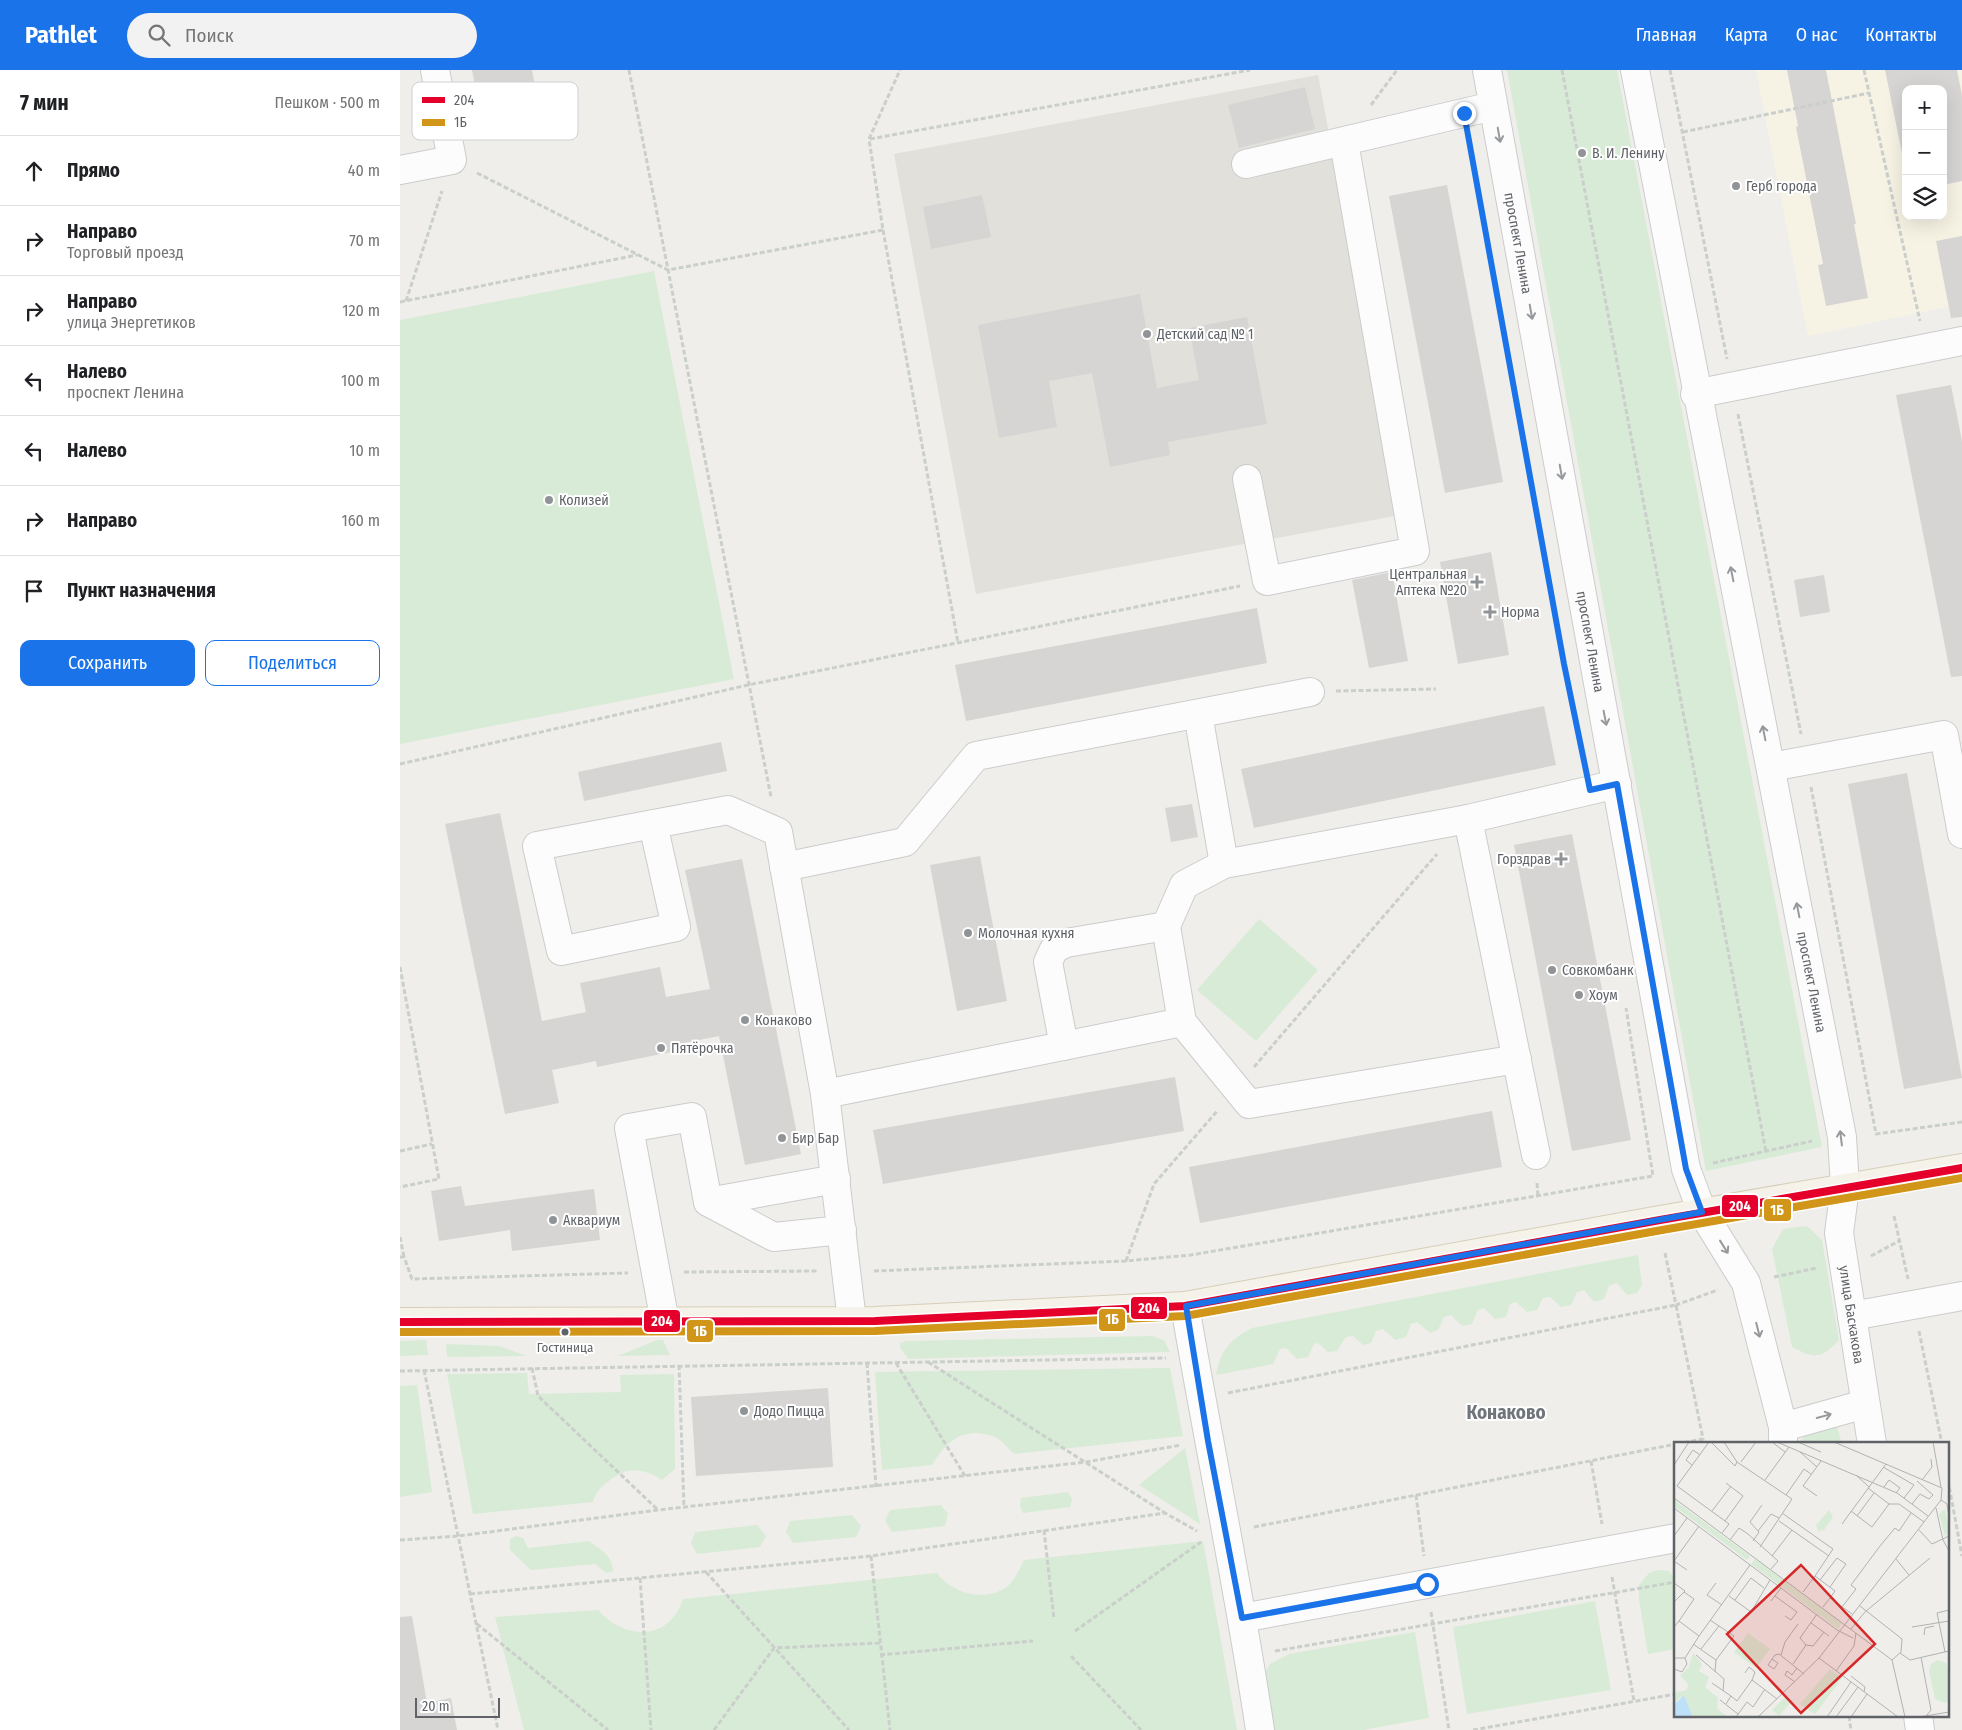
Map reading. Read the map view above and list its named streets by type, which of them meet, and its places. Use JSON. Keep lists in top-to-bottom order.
{
  "streets": {
    "street": ["проспект Ленина", "улица Баскакова"]
  },
  "crossings": [
    ["проспект Ленина", "улица Баскакова"]
  ],
  "districts": ["Конаково"],
  "places": {
    "other": [
      "В. И. Ленину",
      "Герб города",
      "Детский сад № 1",
      "Колизей",
      "Молочная кухня",
      "Совкомбанк",
      "Хоум",
      "Конаково",
      "Пятёрочка",
      "Бир Бар",
      "Аквариум",
      "Гостиница",
      "Додо Пицца"
    ],
    "health": ["Центральная Аптека №20", "Норма", "Горздрав"]
  },
  "lines": ["transit line 204", "transit line 1Б"],
  "legend": ["204", "1Б"],
  "scale_bar": "20 m",
  "page": {
    "header": "Pathlet",
    "search": "Поиск",
    "nav": [
      "Главная",
      "Карта",
      "О нас",
      "Контакты"
    ],
    "heading": ["7 мин", "Пешком · 500 m"],
    "map_buttons": ["+", "−"],
    "list": [
      ["Прямо", "40 m"],
      ["Направо", "Торговый проезд", "70 m"],
      ["Направо", "улица Энергетиков", "120 m"],
      ["Налево", "проспект Ленина", "100 m"],
      ["Налево", "10 m"],
      ["Направо", "160 m"],
      "Пункт назначения"
    ],
    "buttons": ["Сохранить", "Поделиться"],
    "scale": "20 m"
  }
}
